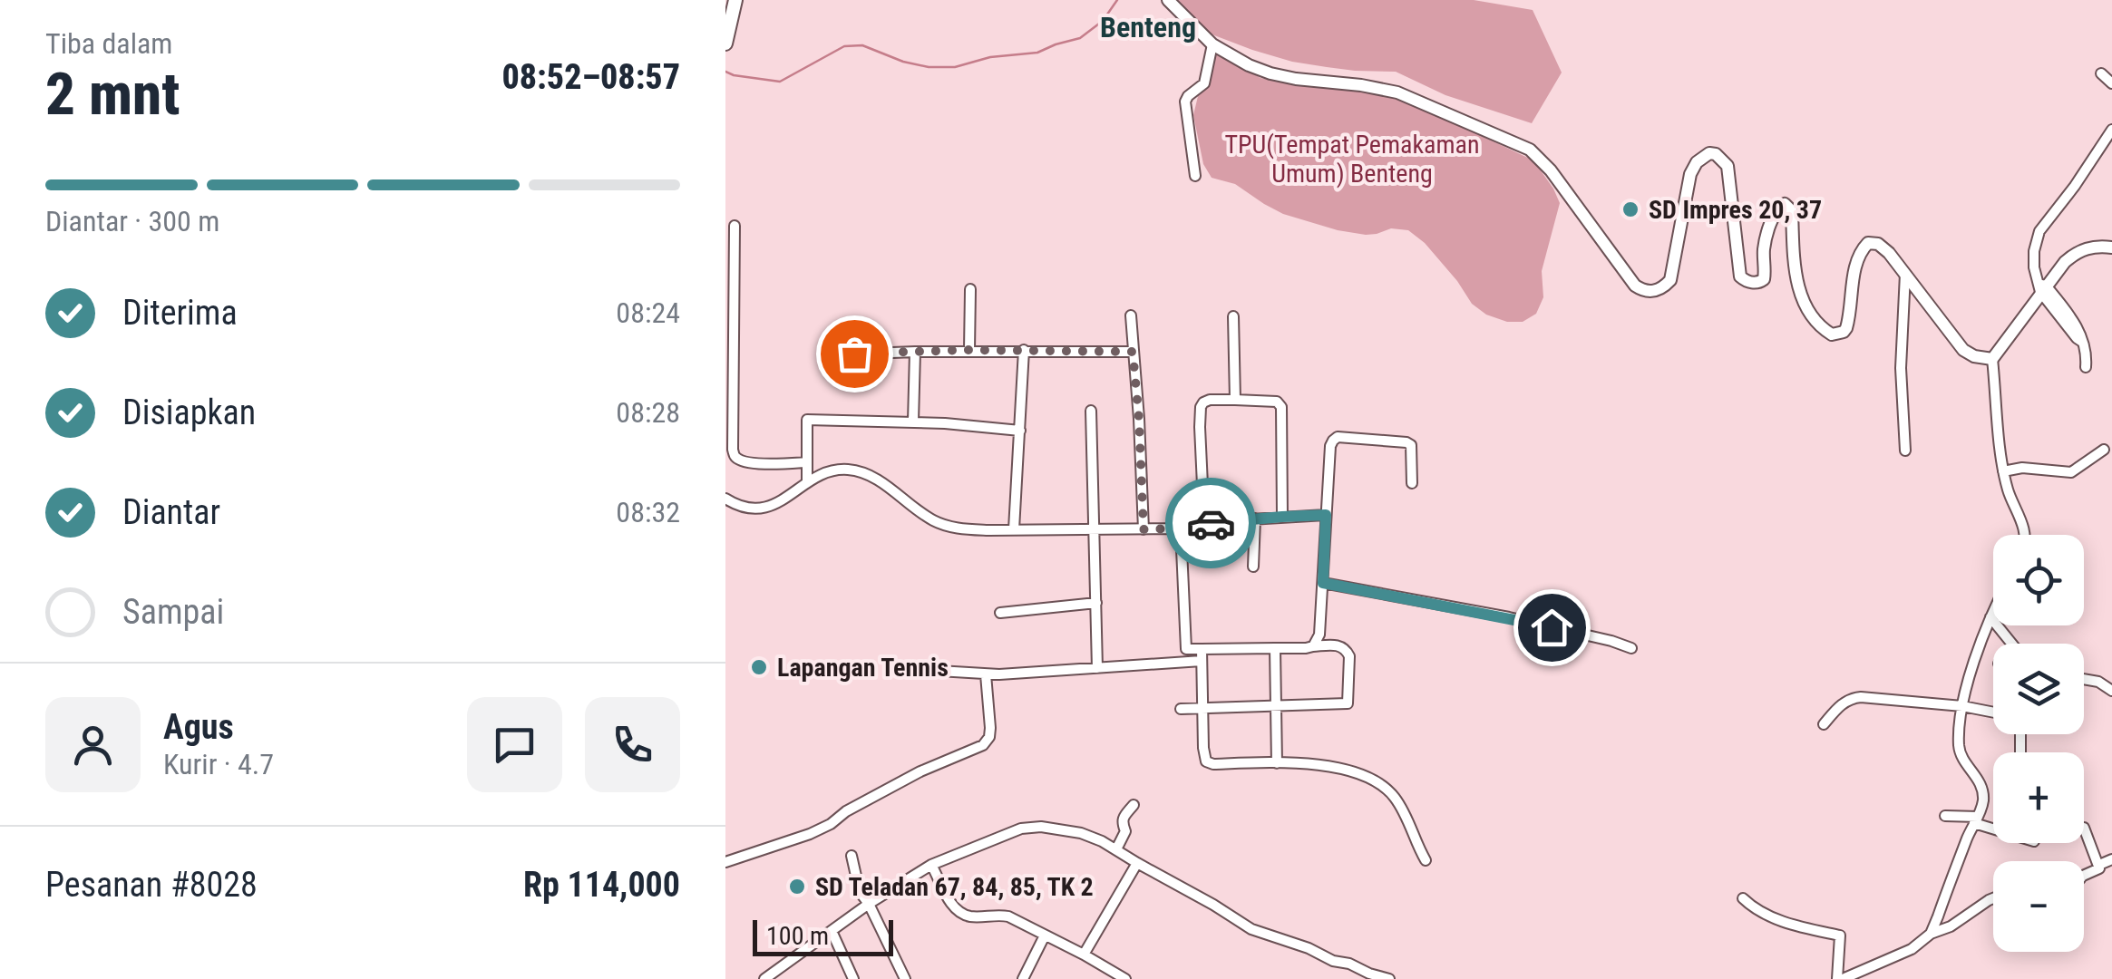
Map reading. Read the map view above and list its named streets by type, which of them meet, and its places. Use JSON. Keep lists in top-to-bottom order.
{
  "districts": ["Benteng"],
  "parks": ["TPU(Tempat Pemakaman Umum) Benteng"],
  "places": ["SD Impres 20, 37", "Lapangan Tennis", "SD Teladan 67, 84, 85, TK 2"],
  "scale_bar": "100 m",
  "page": {
    "heading": ["2 mnt", "Tiba dalam", "08:52–08:57"],
    "panel": [
      "Agus",
      "Kurir · 4.7",
      "Pesanan #8028",
      "Rp 114,000"
    ],
    "bar": "Diantar · 300 m",
    "list": [
      ["Diterima", "08:24"],
      ["Disiapkan", "08:28"],
      ["Diantar", "08:32"],
      "Sampai"
    ],
    "map_buttons": ["+", "−"],
    "scale": "100 m"
  }
}
